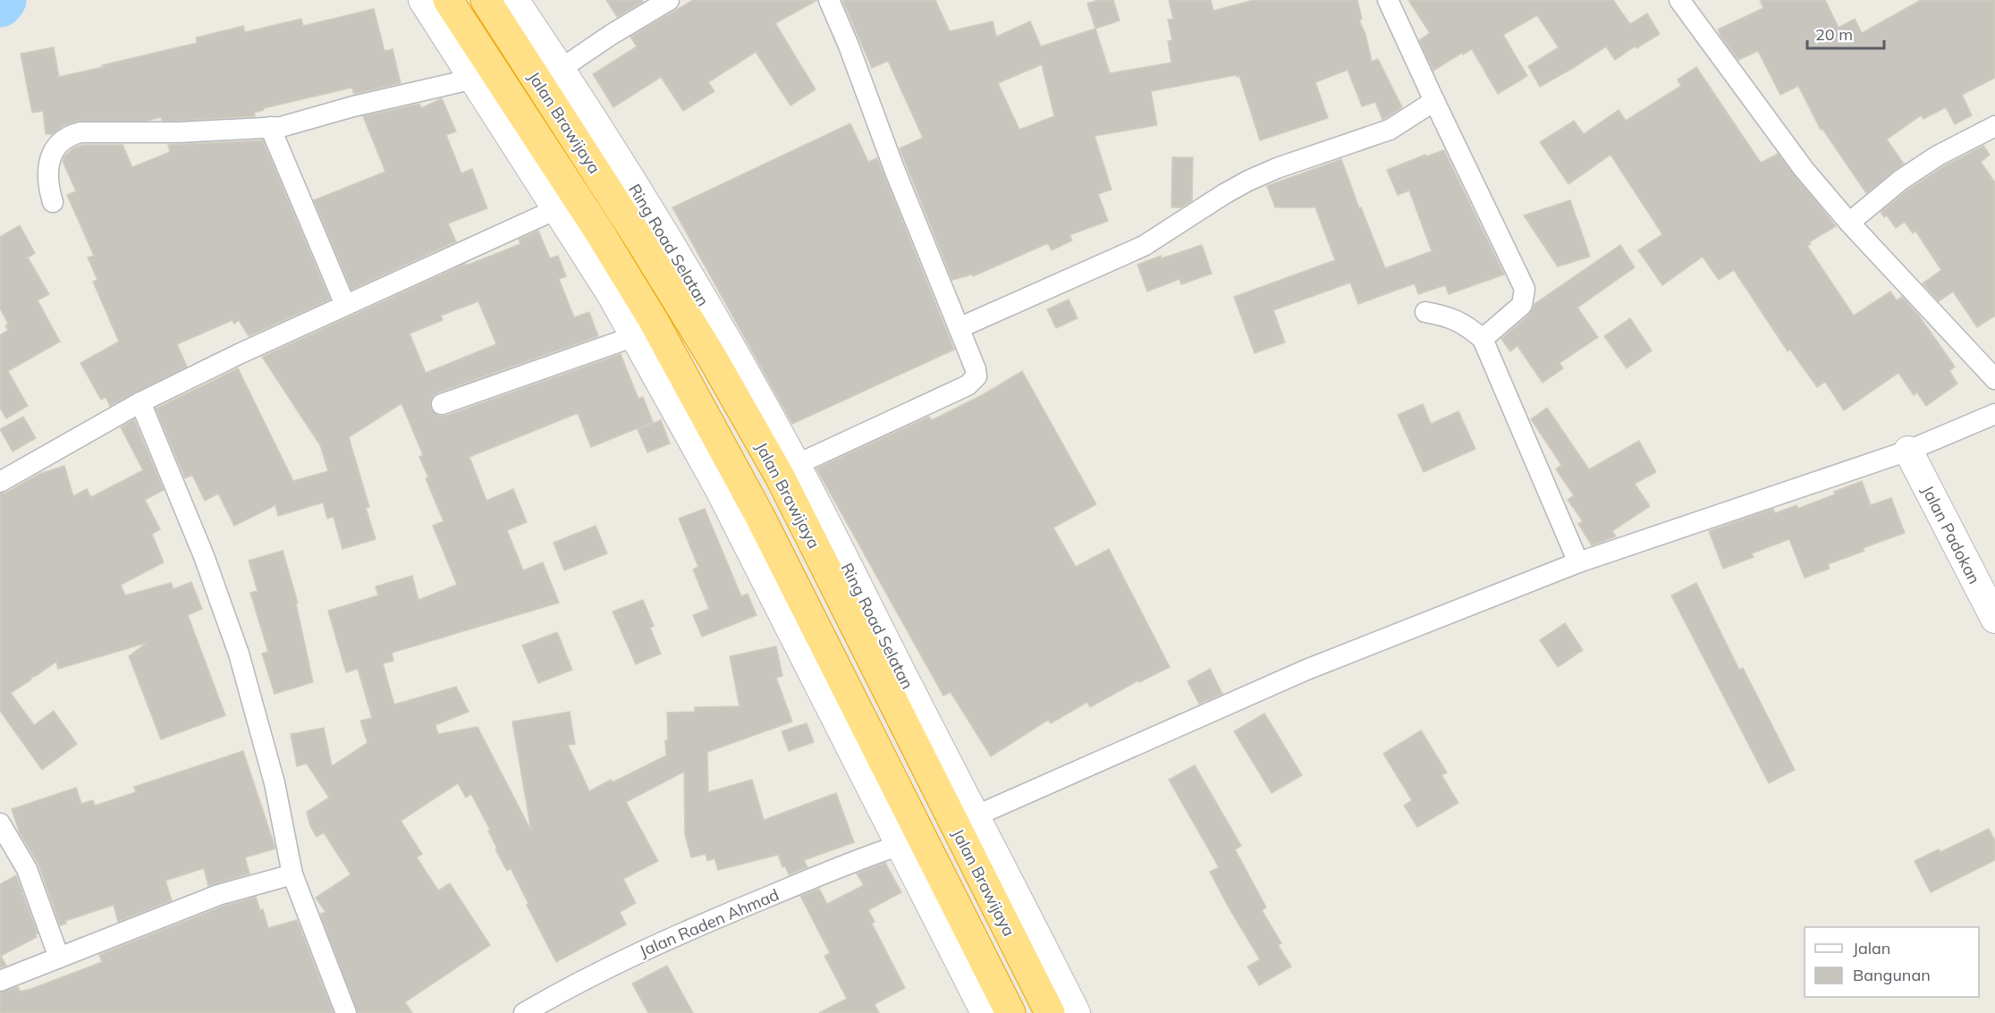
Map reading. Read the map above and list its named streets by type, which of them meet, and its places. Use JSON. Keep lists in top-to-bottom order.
{
  "streets": {
    "highway": ["Jalan Brawijaya"],
    "street": ["Ring Road Selatan", "Jalan Padokan", "Jalan Raden Ahmad"]
  },
  "crossings": [
    ["Jalan Brawijaya", "Ring Road Selatan"]
  ],
  "legend": ["Jalan", "Bangunan"],
  "scale_bar": "20 m"
}
